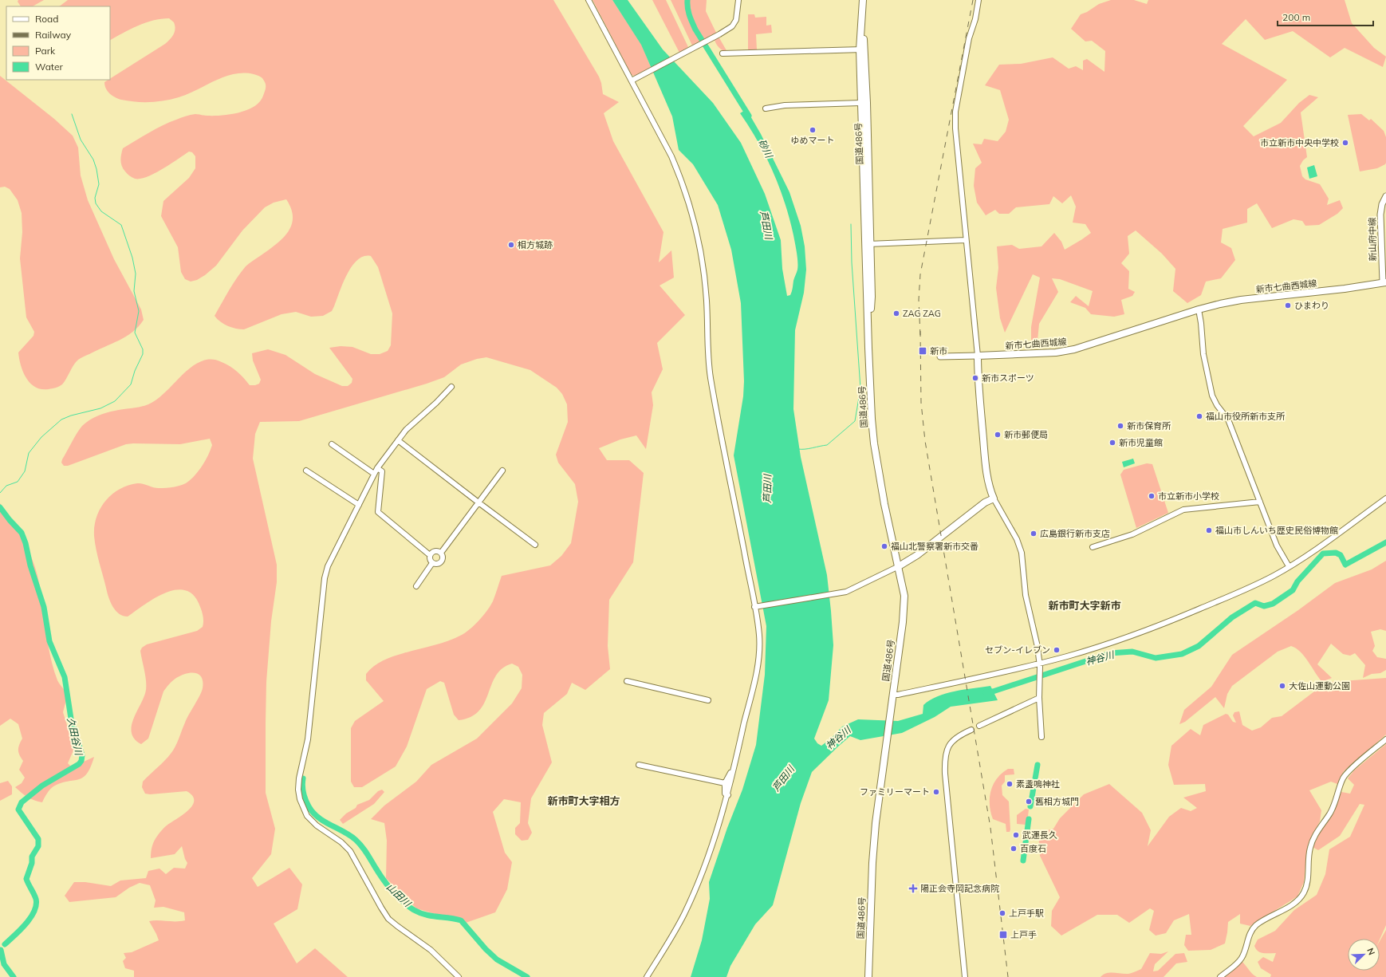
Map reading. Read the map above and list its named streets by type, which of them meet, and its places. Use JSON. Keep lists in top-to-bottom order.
{
  "streets": {
    "main road": ["国道486号", "新山府中線", "新市七曲西城線"]
  },
  "crossings": [
    ["新山府中線", "新市七曲西城線"]
  ],
  "districts": ["新市町大字新市", "新市町大字相方"],
  "water": [
    "砂川",
    "芦田川",
    "神谷川",
    "久田谷川",
    "山田川"
  ],
  "places": {
    "other": [
      "ゆめマート",
      "市立新市中央中学校",
      "相方城跡",
      "ひまわり",
      "ZAG ZAG",
      "新市スポーツ",
      "福山市役所新市支所",
      "新市保育所",
      "新市郵便局",
      "新市児童館",
      "市立新市小学校",
      "福山市しんいち歴史民俗博物館",
      "広島銀行新市支店",
      "福山北警察署新市交番",
      "セブン-イレブン",
      "大佐山運動公園",
      "素盞嗚神社",
      "ファミリーマート",
      "舊相方城門",
      "武運長久",
      "百度石",
      "上戸手駅"
    ],
    "transit": ["新市", "上戸手"],
    "health": ["陽正会寺岡記念病院"]
  },
  "legend": [
    "Road",
    "Railway",
    "Park",
    "Water"
  ],
  "scale_bar": "200 m",
  "north": "top right"
}
